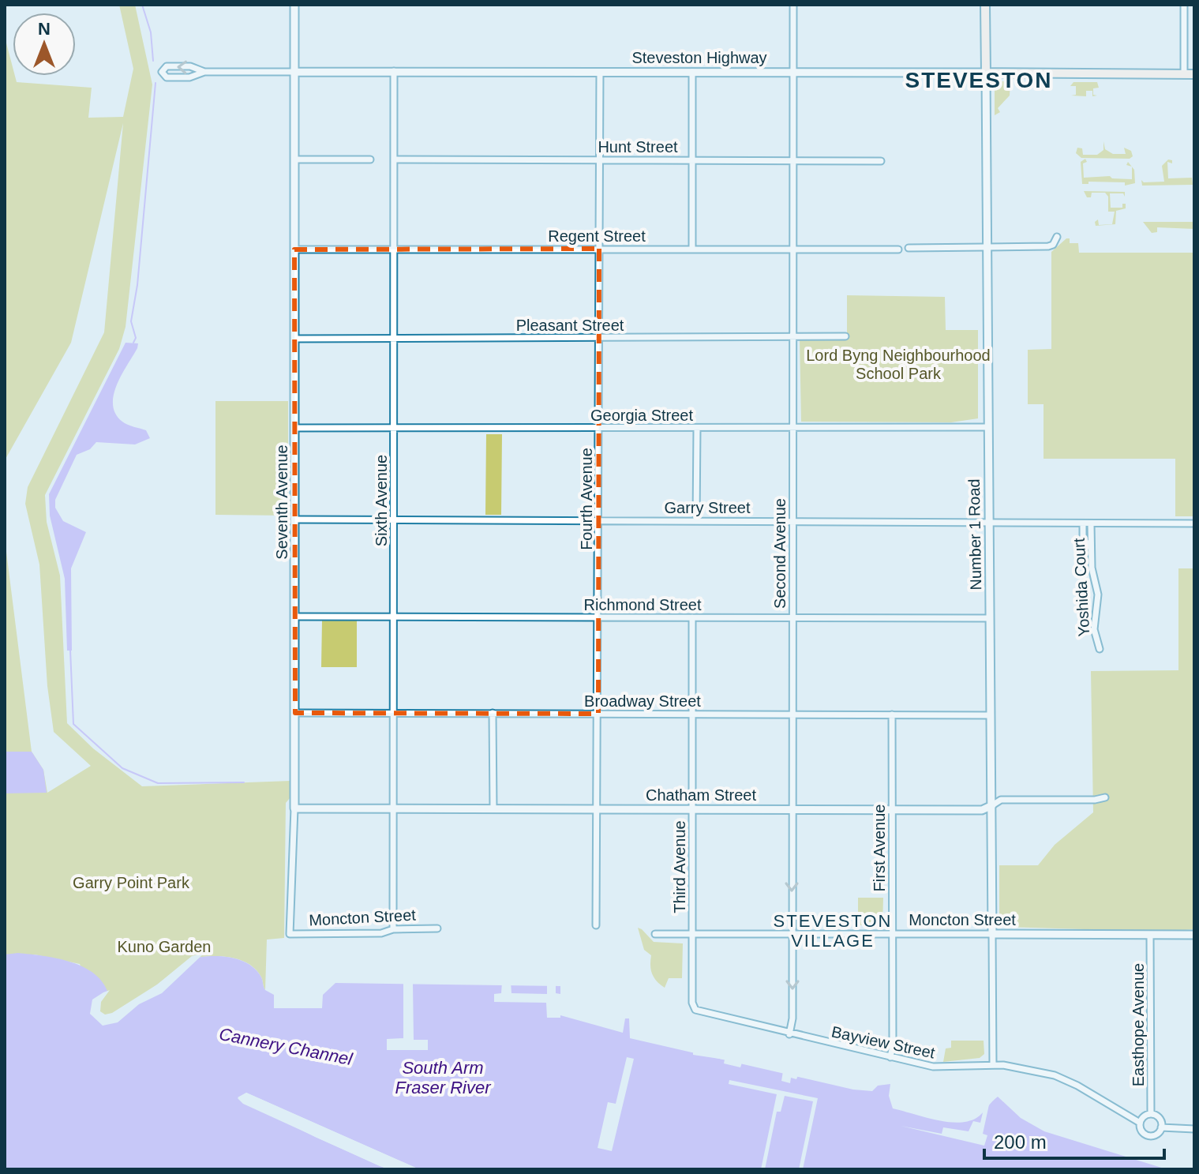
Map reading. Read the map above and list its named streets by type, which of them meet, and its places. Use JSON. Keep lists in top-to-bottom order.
{
  "streets": {
    "main road": ["Steveston Highway", "Number 1 Road"],
    "street": [
      "Hunt Street",
      "Regent Street",
      "Pleasant Street",
      "Georgia Street",
      "Fourth Avenue",
      "Sixth Avenue",
      "Seventh Avenue",
      "Garry Street",
      "Second Avenue",
      "Yoshida Court",
      "Richmond Street",
      "Broadway Street",
      "Chatham Street",
      "First Avenue",
      "Third Avenue",
      "Moncton Street",
      "Easthope Avenue",
      "Bayview Street"
    ]
  },
  "crossings": [
    ["Steveston Highway", "Fourth Avenue"],
    ["Steveston Highway", "Sixth Avenue"],
    ["Steveston Highway", "Seventh Avenue"],
    ["Steveston Highway", "Number 1 Road"],
    ["Steveston Highway", "Second Avenue"],
    ["Hunt Street", "Fourth Avenue"],
    ["Hunt Street", "Sixth Avenue"],
    ["Hunt Street", "Second Avenue"],
    ["Regent Street", "Fourth Avenue"],
    ["Regent Street", "Sixth Avenue"],
    ["Regent Street", "Seventh Avenue"],
    ["Regent Street", "Second Avenue"],
    ["Pleasant Street", "Fourth Avenue"],
    ["Pleasant Street", "Sixth Avenue"],
    ["Pleasant Street", "Seventh Avenue"],
    ["Pleasant Street", "Second Avenue"],
    ["Georgia Street", "Fourth Avenue"],
    ["Georgia Street", "Sixth Avenue"],
    ["Georgia Street", "Seventh Avenue"],
    ["Georgia Street", "Number 1 Road"],
    ["Georgia Street", "Second Avenue"],
    ["Fourth Avenue", "Garry Street"],
    ["Fourth Avenue", "Richmond Street"],
    ["Fourth Avenue", "Broadway Street"],
    ["Fourth Avenue", "Chatham Street"],
    ["Sixth Avenue", "Garry Street"],
    ["Sixth Avenue", "Richmond Street"],
    ["Sixth Avenue", "Broadway Street"],
    ["Sixth Avenue", "Chatham Street"],
    ["Sixth Avenue", "Moncton Street"],
    ["Seventh Avenue", "Garry Street"],
    ["Seventh Avenue", "Richmond Street"],
    ["Seventh Avenue", "Broadway Street"],
    ["Seventh Avenue", "Chatham Street"],
    ["Seventh Avenue", "Moncton Street"],
    ["Garry Street", "Number 1 Road"],
    ["Garry Street", "Second Avenue"],
    ["Garry Street", "Yoshida Court"],
    ["Number 1 Road", "Richmond Street"],
    ["Number 1 Road", "Broadway Street"],
    ["Number 1 Road", "Chatham Street"],
    ["Number 1 Road", "Moncton Street"],
    ["Number 1 Road", "Bayview Street"],
    ["Second Avenue", "Richmond Street"],
    ["Second Avenue", "Broadway Street"],
    ["Second Avenue", "Chatham Street"],
    ["Second Avenue", "Moncton Street"],
    ["Second Avenue", "Bayview Street"],
    ["Richmond Street", "Third Avenue"],
    ["Broadway Street", "First Avenue"],
    ["Broadway Street", "Third Avenue"],
    ["Chatham Street", "First Avenue"],
    ["Chatham Street", "Third Avenue"],
    ["First Avenue", "Moncton Street"],
    ["First Avenue", "Bayview Street"],
    ["Third Avenue", "Moncton Street"],
    ["Third Avenue", "Bayview Street"],
    ["Moncton Street", "Easthope Avenue"],
    ["Easthope Avenue", "Bayview Street"]
  ],
  "districts": ["STEVESTON", "STEVESTON VILLAGE"],
  "water": ["Cannery Channel", "South Arm Fraser River"],
  "parks": ["Lord Byng Neighbourhood School Park", "Garry Point Park", "Kuno Garden"],
  "scale_bar": "200 m",
  "north": "top"
}
